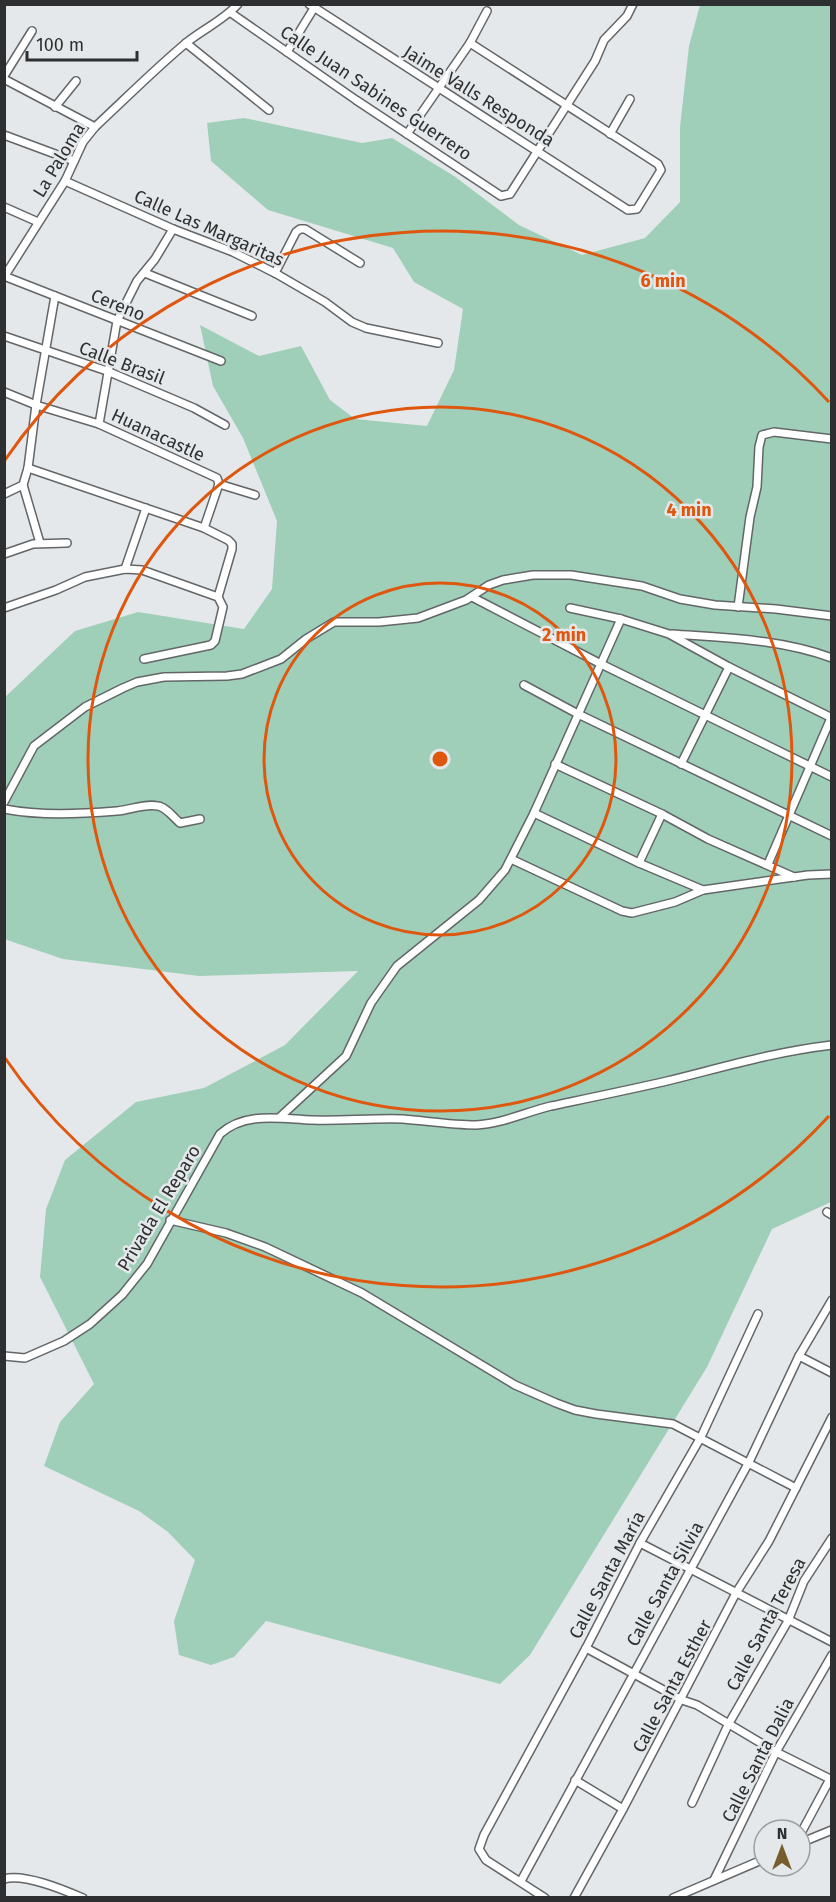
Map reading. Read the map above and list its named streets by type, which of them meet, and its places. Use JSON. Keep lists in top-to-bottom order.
{
  "streets": {
    "street": [
      "Calle Juan Sabines Guerrero",
      "Jaime Valls Responda",
      "La Paloma",
      "Calle Las Margaritas",
      "Cereno",
      "Calle Brasil",
      "Huanacastle",
      "Privada El Reparo",
      "Calle Santa María",
      "Calle Santa Silvia",
      "Calle Santa Teresa",
      "Calle Santa Esther",
      "Calle Santa Dalia"
    ]
  },
  "crossings": [
    ["Calle Juan Sabines Guerrero", "Jaime Valls Responda"],
    ["Calle Juan Sabines Guerrero", "La Paloma"],
    ["La Paloma", "Calle Las Margaritas"],
    ["La Paloma", "Cereno"],
    ["Calle Santa María", "Calle Santa Silvia"]
  ],
  "scale_bar": "100 m",
  "north": "top",
  "rings": ["6 min", "4 min", "2 min"]
}
